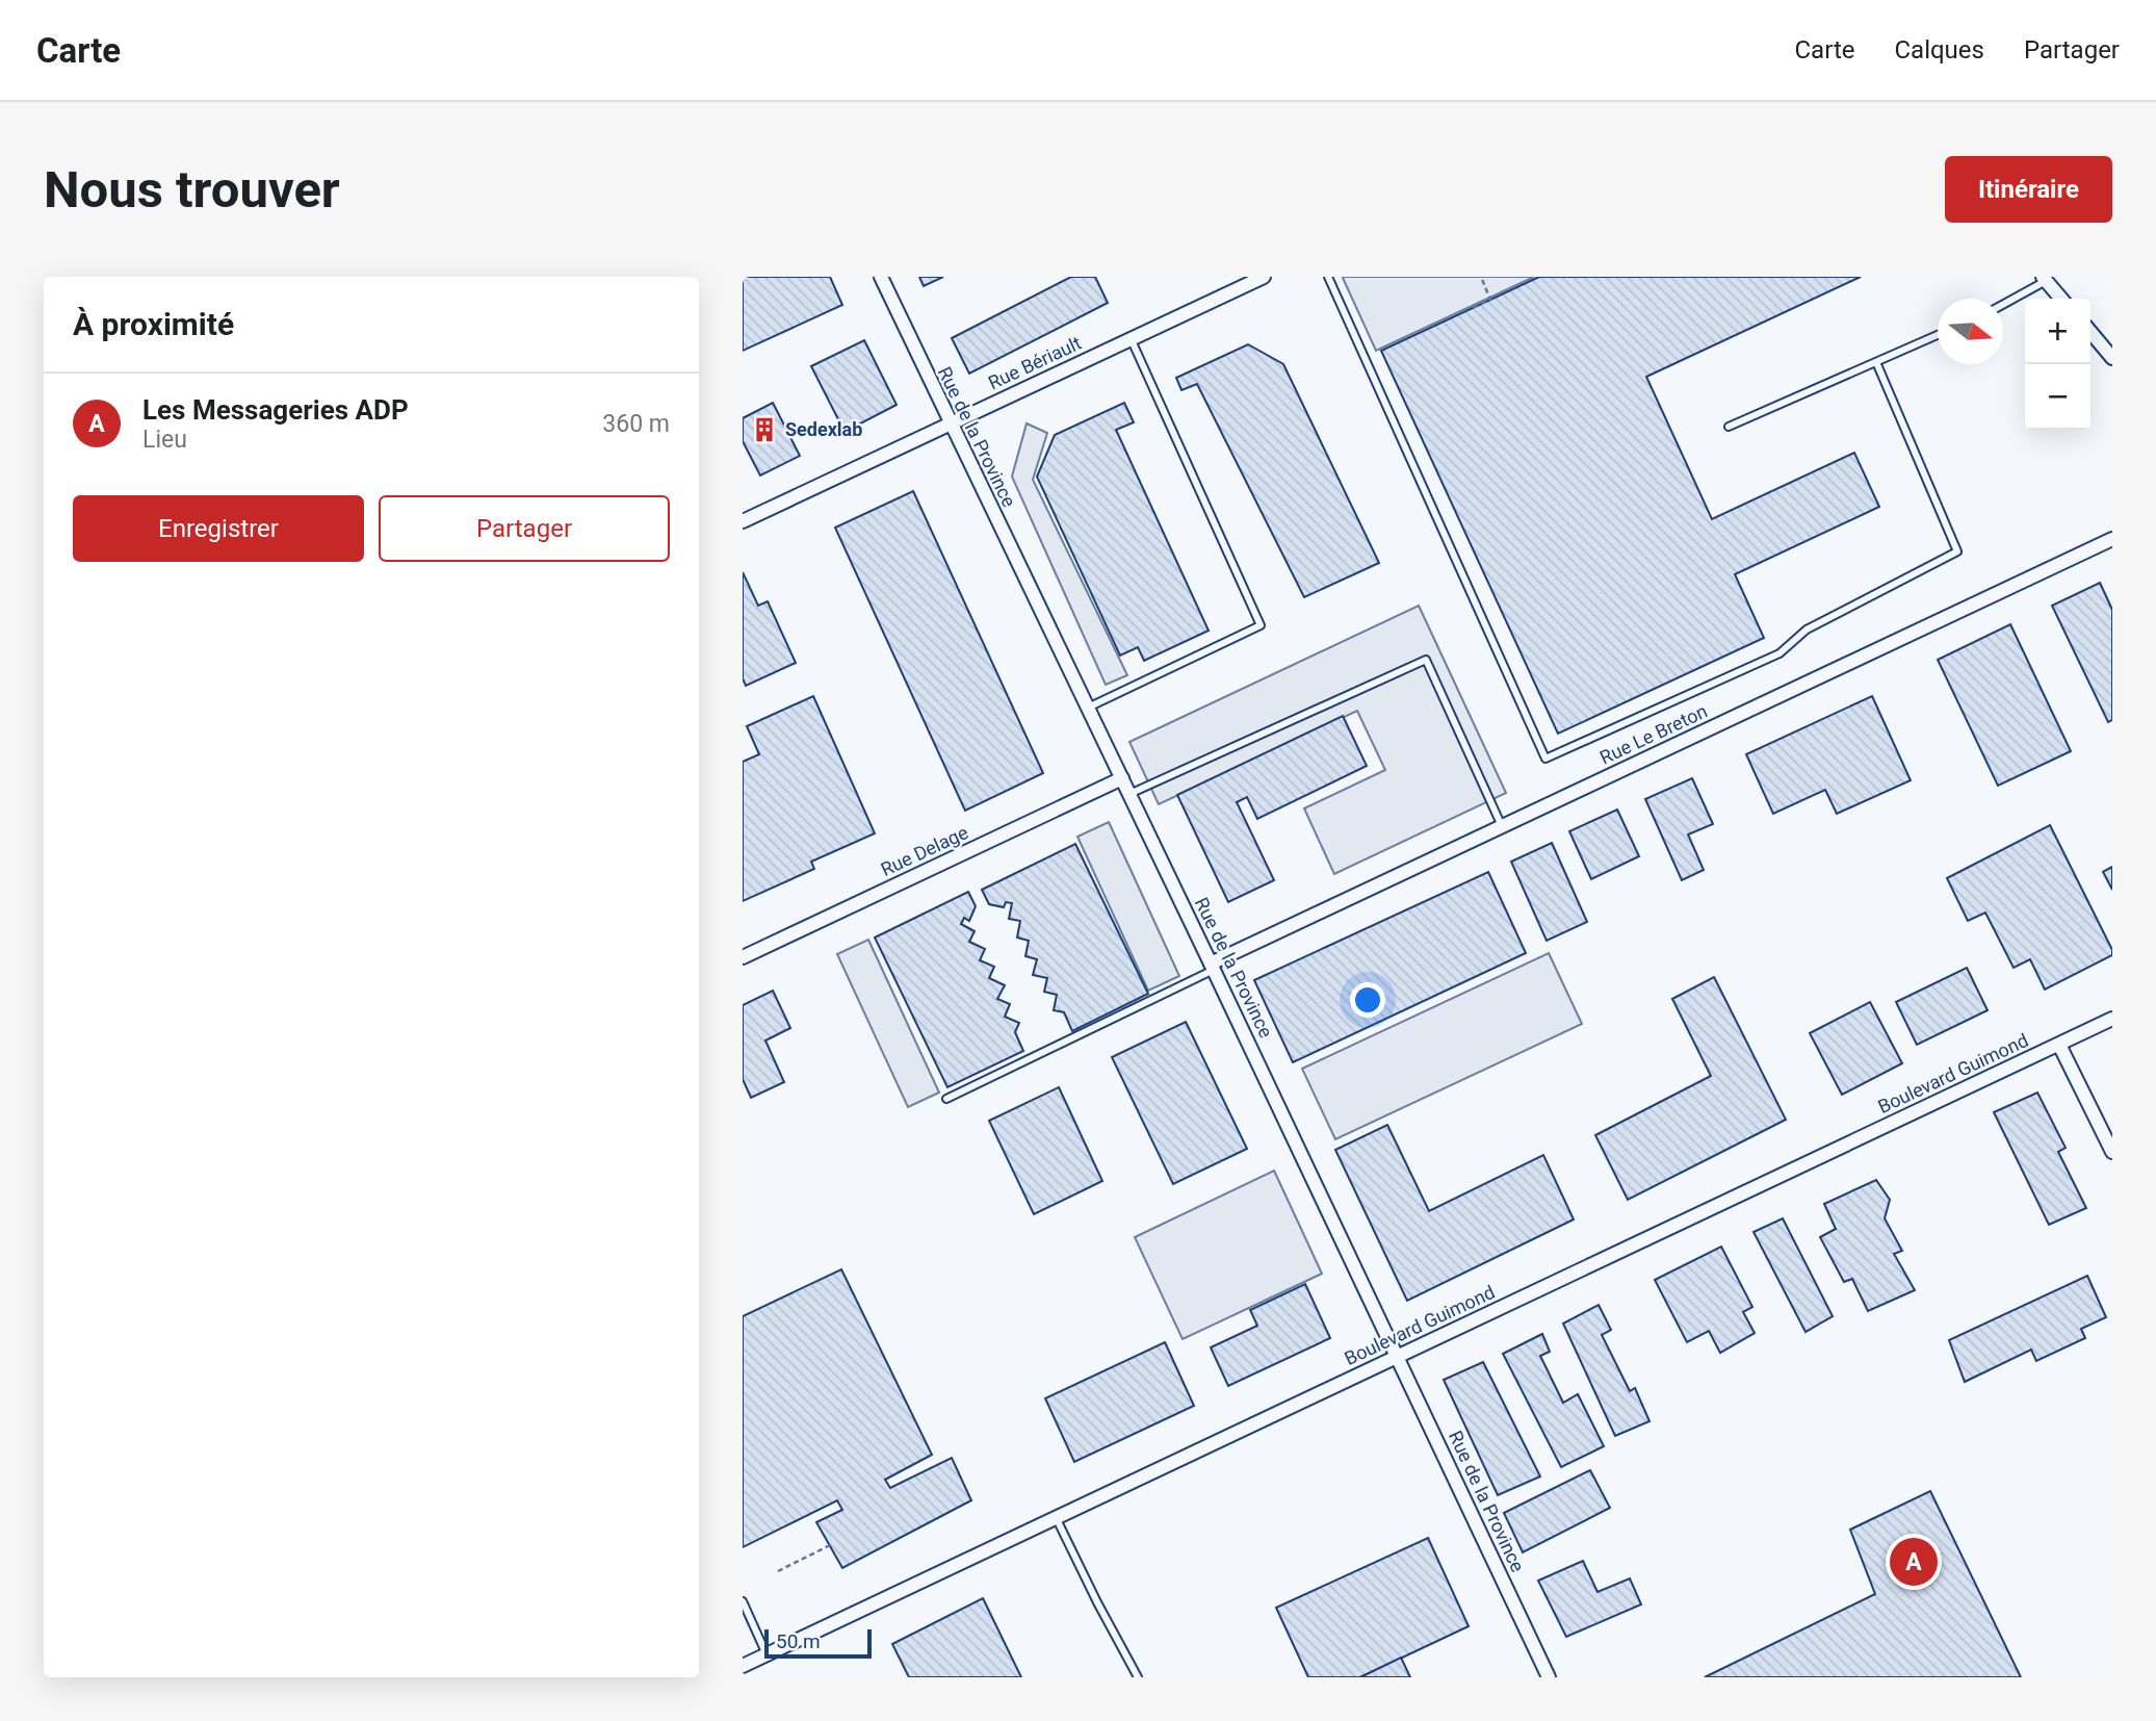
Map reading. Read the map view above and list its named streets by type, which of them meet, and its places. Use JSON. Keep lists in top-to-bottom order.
{
  "streets": {
    "street": [
      "Rue Bériault",
      "Rue de la Province",
      "Rue Le Breton",
      "Rue Delage",
      "Boulevard Guimond"
    ]
  },
  "crossings": [
    ["Rue Bériault", "Rue de la Province"],
    ["Rue de la Province", "Rue Le Breton"],
    ["Rue de la Province", "Rue Delage"],
    ["Rue de la Province", "Boulevard Guimond"]
  ],
  "places": {
    "building": ["Sedexlab"]
  },
  "scale_bar": "50 m",
  "north": "right",
  "page": {
    "header": "Carte",
    "nav": ["Carte", "Calques", "Partager"],
    "buttons": [
      "Itinéraire",
      ["Enregistrer", "Partager"]
    ],
    "title": "Nous trouver",
    "heading": "À proximité",
    "map_buttons": ["+", "−"],
    "list": [
      {
        "mark": "A",
        "name": "Les Messageries ADP",
        "note": "Lieu",
        "value": "360 m"
      }
    ],
    "pins": "A",
    "scale": "50 m"
  }
}
